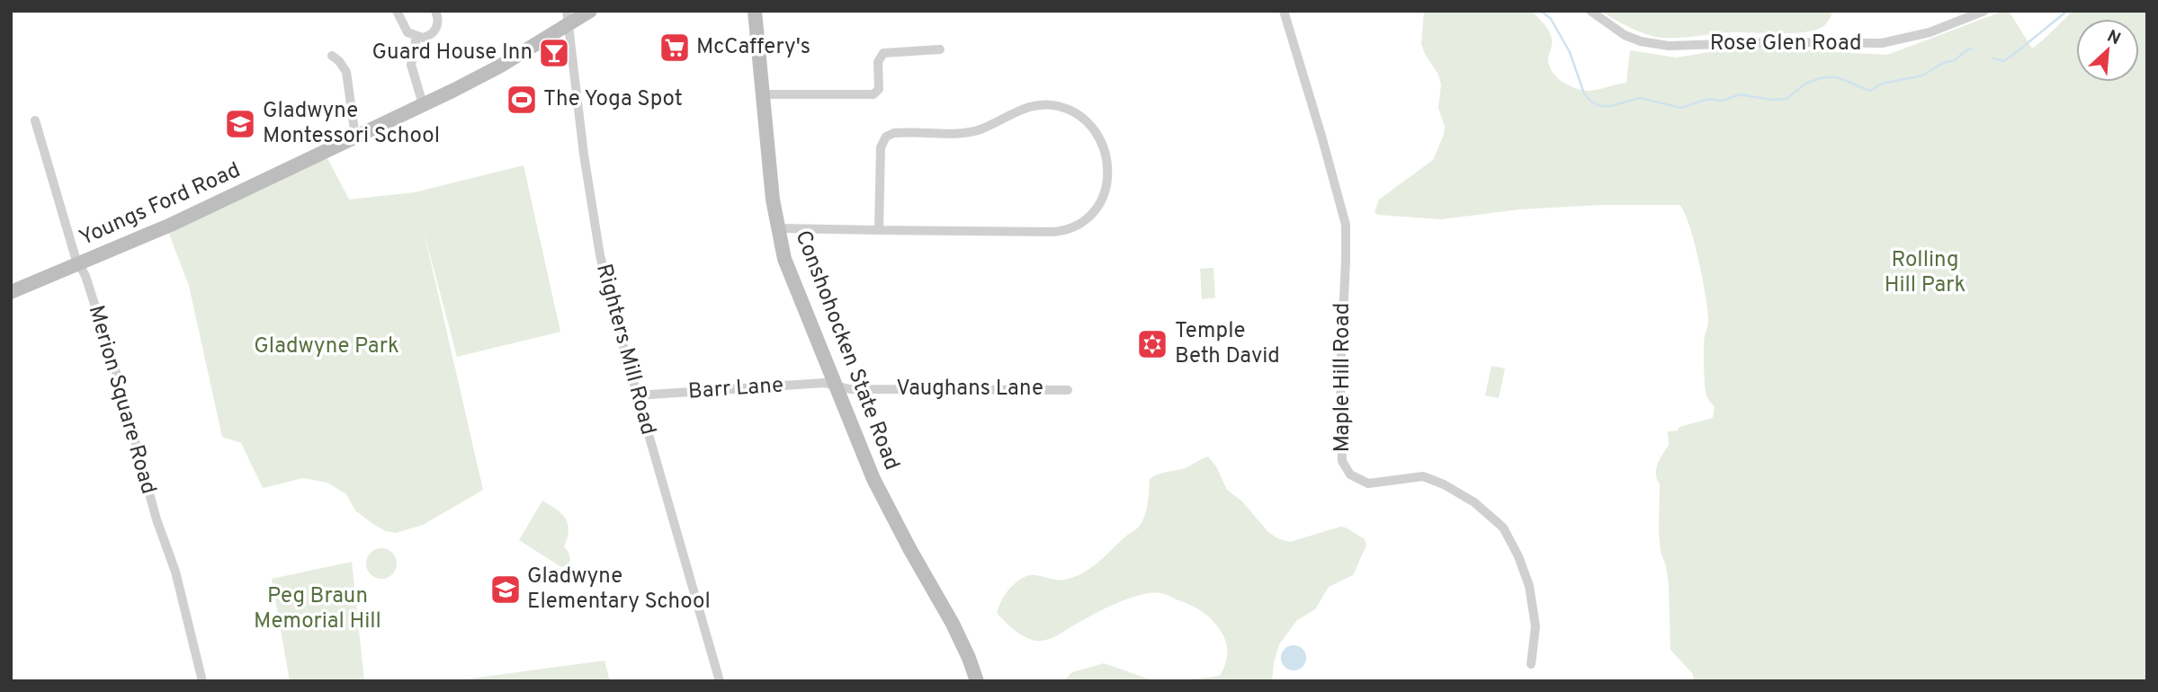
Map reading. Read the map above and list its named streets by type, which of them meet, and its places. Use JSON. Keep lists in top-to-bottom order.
{
  "streets": {
    "main road": ["Youngs Ford Road", "Conshohocken State Road"],
    "street": [
      "Rose Glen Road",
      "Righters Mill Road",
      "Maple Hill Road",
      "Barr Lane",
      "Vaughans Lane",
      "Merion Square Road"
    ]
  },
  "crossings": [
    ["Youngs Ford Road", "Righters Mill Road"],
    ["Youngs Ford Road", "Merion Square Road"],
    ["Righters Mill Road", "Barr Lane"],
    ["Conshohocken State Road", "Barr Lane"],
    ["Conshohocken State Road", "Vaughans Lane"],
    ["Barr Lane", "Vaughans Lane"]
  ],
  "parks": ["Rolling Hill Park", "Gladwyne Park", "Peg Braun Memorial Hill"],
  "places": {
    "supermarket": ["McCaffery's"],
    "bar": ["Guard House Inn"],
    "sports": ["The Yoga Spot"],
    "school or university": ["Gladwyne Montessori School", "Gladwyne Elementary School"],
    "synagogue": ["Temple Beth David"]
  },
  "north": "top right"
}
